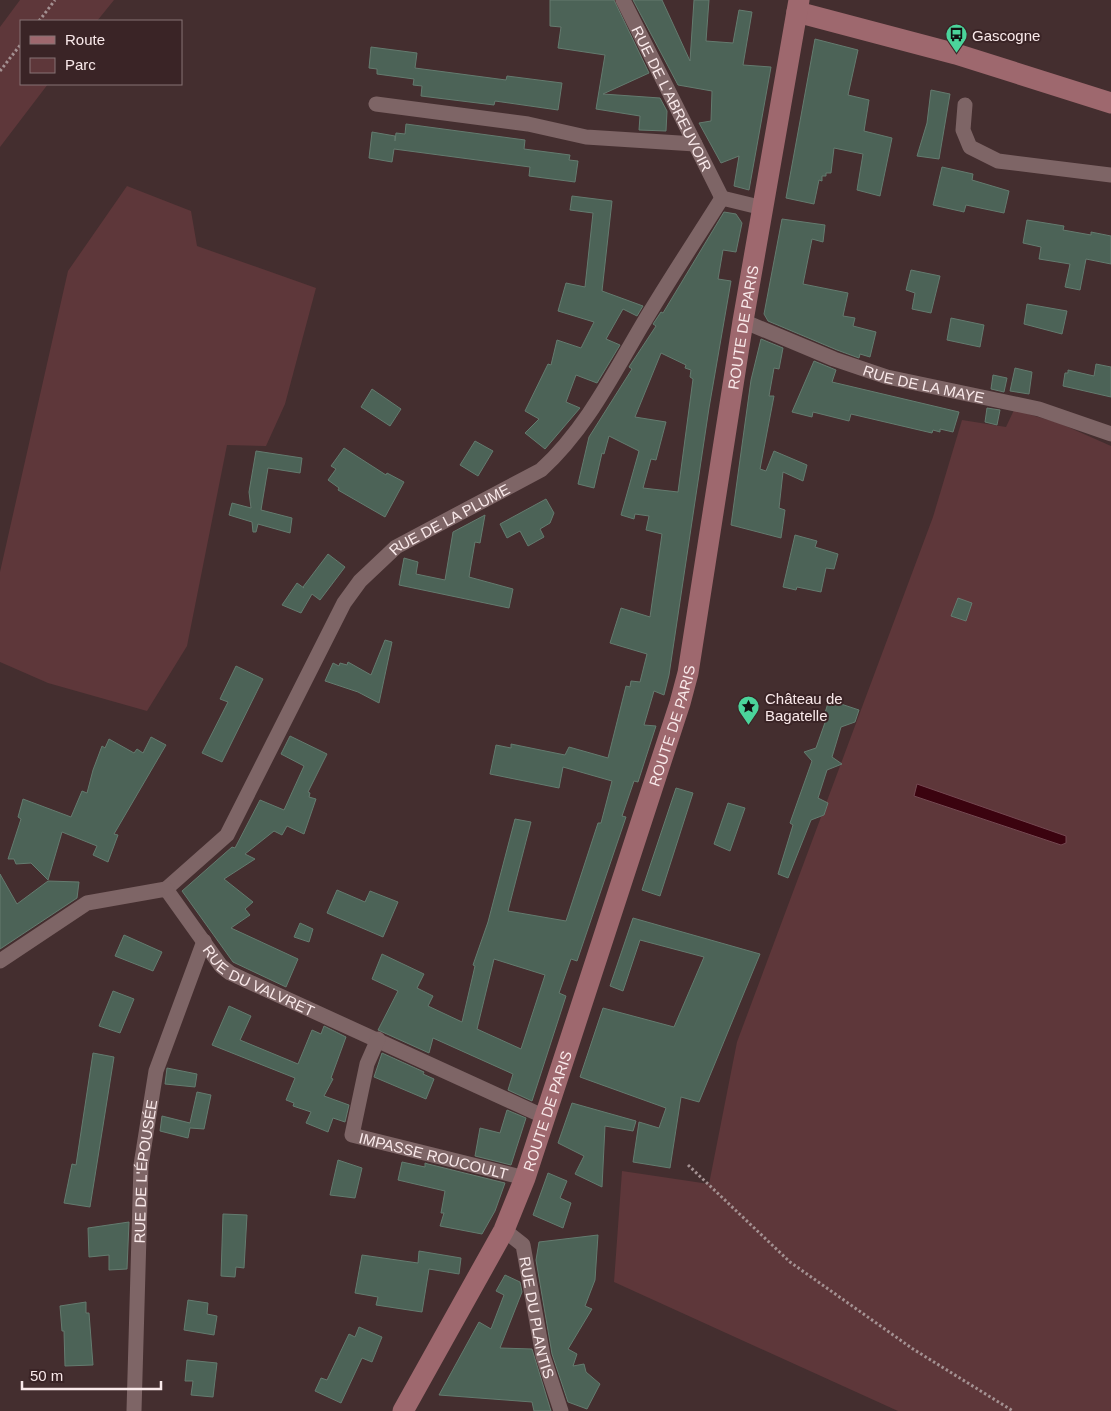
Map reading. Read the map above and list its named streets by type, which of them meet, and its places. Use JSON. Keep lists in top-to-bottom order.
{
  "streets": {
    "main road": ["ROUTE DE PARIS"],
    "street": [
      "RUE DE L'ABREUVOIR",
      "RUE DE LA MAYE",
      "RUE DE LA PLUME",
      "RUE DU VALVRET",
      "IMPASSE ROUCOULT",
      "RUE DE L'ÉPOUSÉE",
      "RUE DU PLANTIS"
    ]
  },
  "crossings": [
    ["RUE DE L'ABREUVOIR", "RUE DE LA PLUME"],
    ["ROUTE DE PARIS", "RUE DE LA MAYE"],
    ["ROUTE DE PARIS", "RUE DU VALVRET"],
    ["ROUTE DE PARIS", "IMPASSE ROUCOULT"],
    ["ROUTE DE PARIS", "RUE DU PLANTIS"],
    ["RUE DE LA PLUME", "RUE DU VALVRET"],
    ["RUE DU VALVRET", "IMPASSE ROUCOULT"],
    ["RUE DU VALVRET", "RUE DE L'ÉPOUSÉE"]
  ],
  "places": {
    "bus stop": ["Gascogne"],
    "place": ["Château de Bagatelle"]
  },
  "legend": ["Route", "Parc"],
  "scale_bar": "50 m"
}
